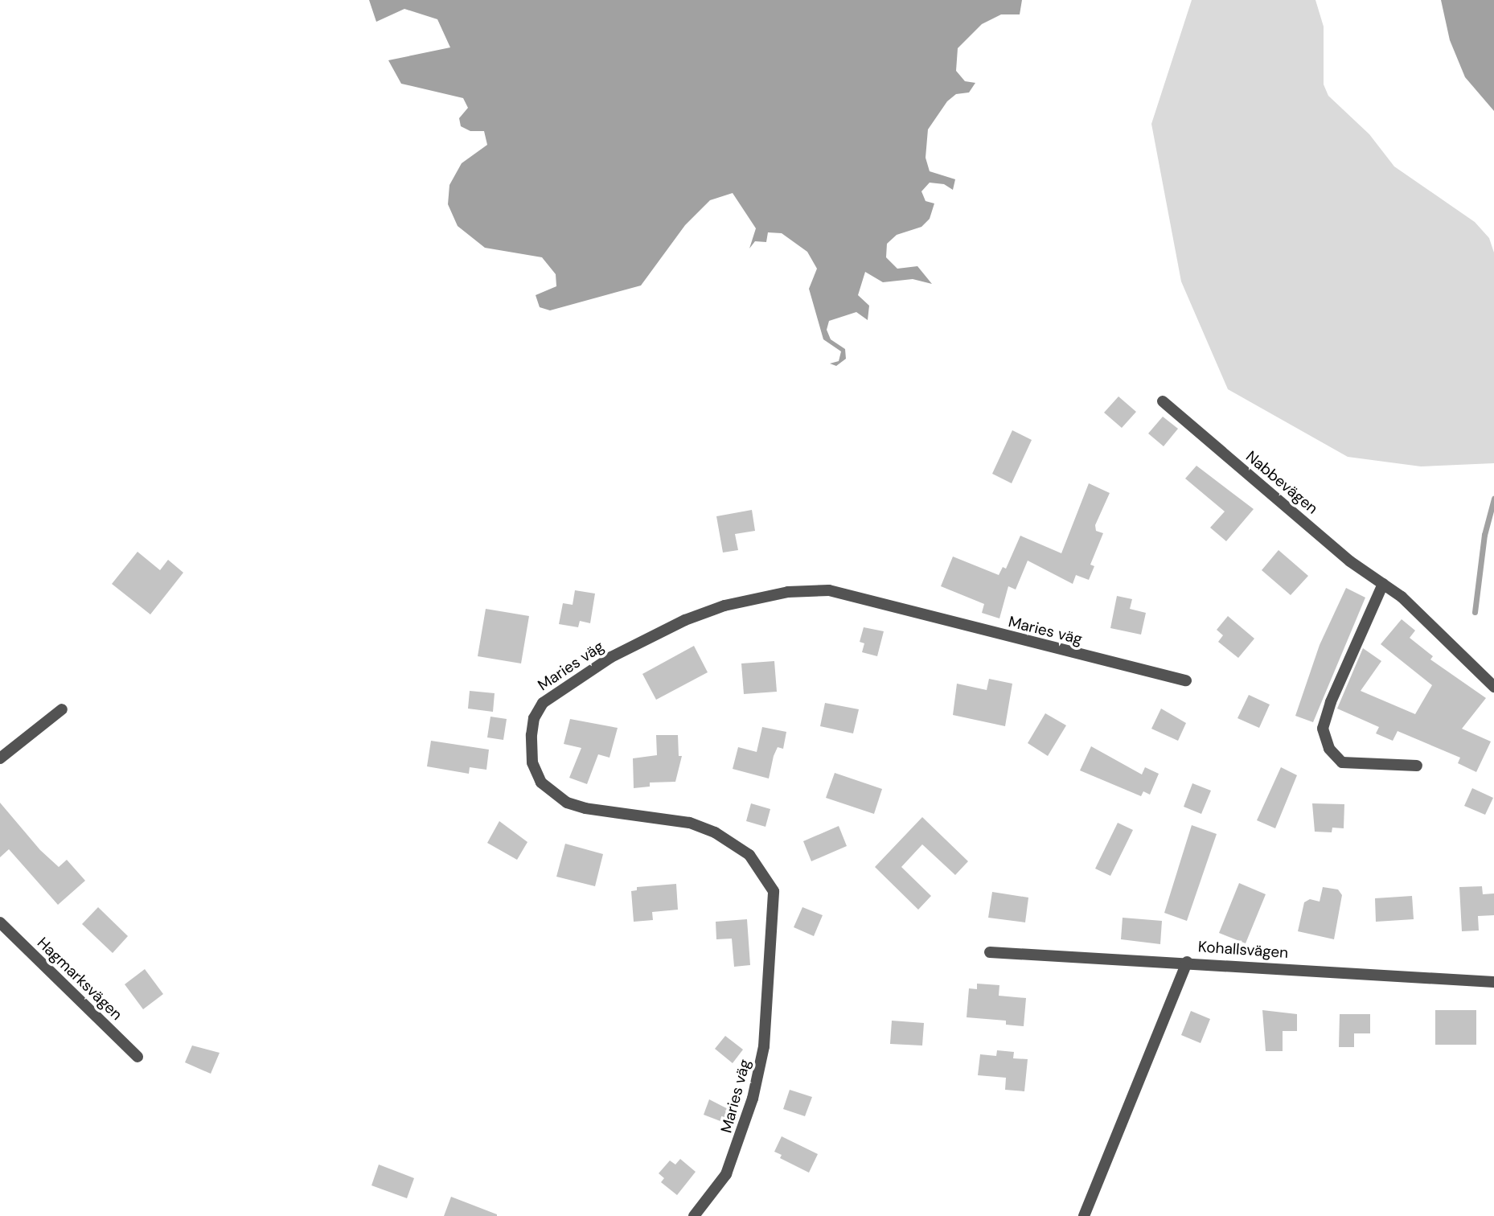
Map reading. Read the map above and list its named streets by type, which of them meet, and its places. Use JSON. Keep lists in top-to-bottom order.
{
  "streets": {
    "street": [
      "Nabbevägen",
      "Maries väg",
      "Kohallsvägen",
      "Hagmarksvägen"
    ]
  }
}
